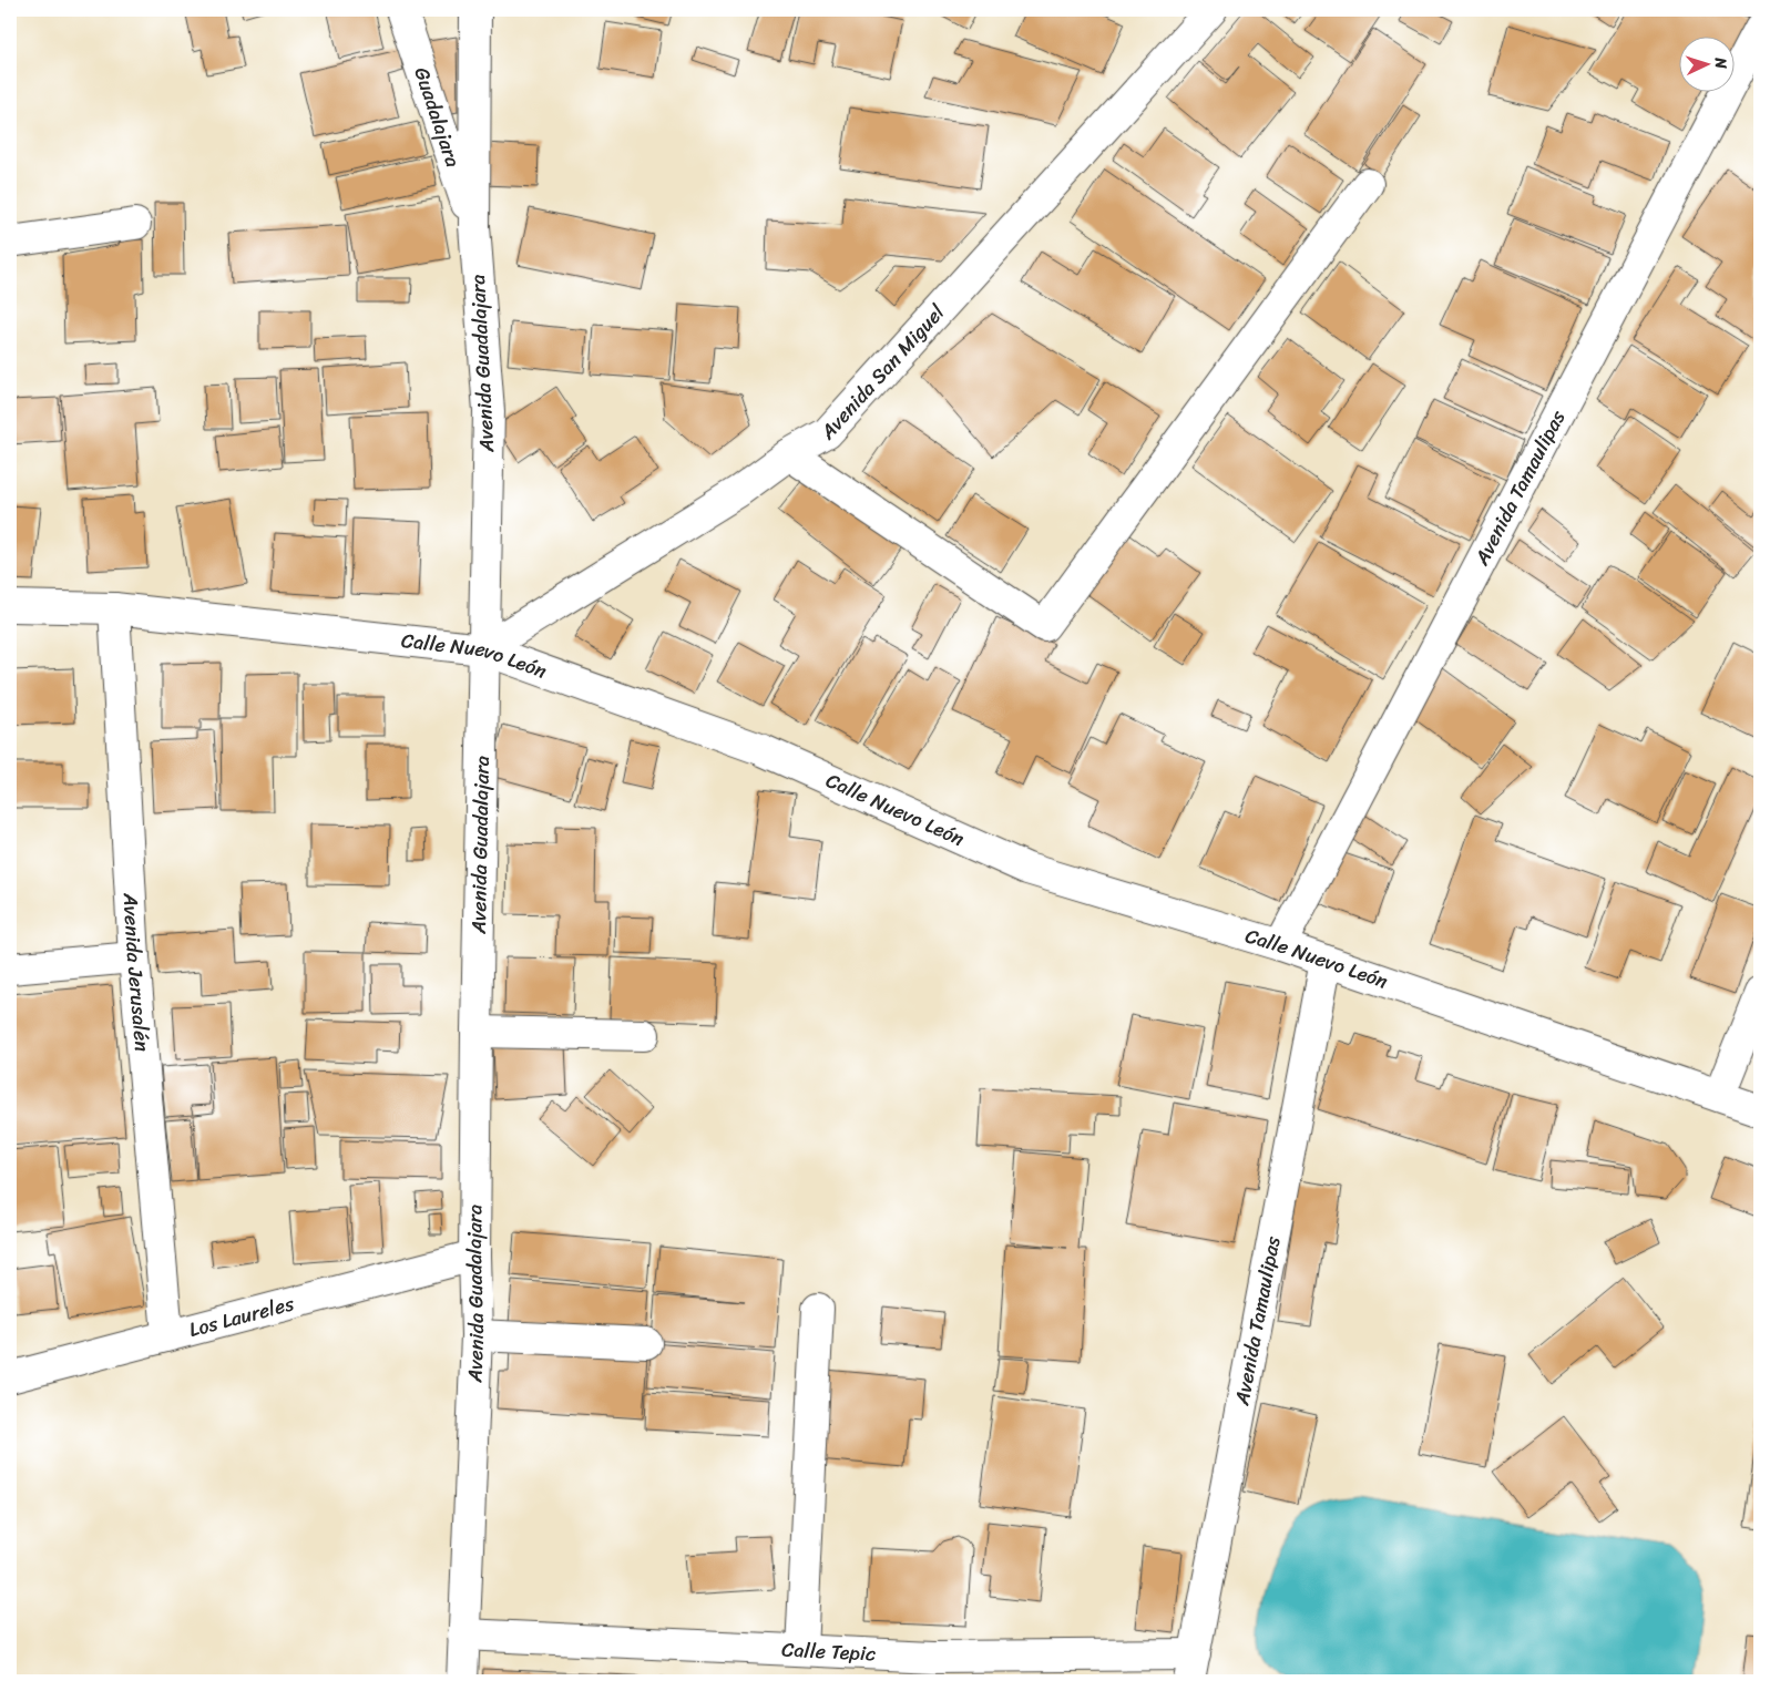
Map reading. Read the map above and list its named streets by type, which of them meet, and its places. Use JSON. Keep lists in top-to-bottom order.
{
  "streets": {
    "street": [
      "Guadalajara",
      "Avenida Guadalajara",
      "Avenida San Miguel",
      "Avenida Tamaulipas",
      "Calle Nuevo León",
      "Avenida Jerusalén",
      "Los Laureles",
      "Calle Tepic"
    ]
  },
  "crossings": [
    ["Guadalajara", "Avenida Guadalajara"],
    ["Avenida Guadalajara", "Avenida San Miguel"],
    ["Avenida Guadalajara", "Calle Nuevo León"],
    ["Avenida Guadalajara", "Los Laureles"],
    ["Avenida Guadalajara", "Calle Tepic"],
    ["Avenida San Miguel", "Calle Nuevo León"],
    ["Avenida Tamaulipas", "Calle Nuevo León"],
    ["Avenida Tamaulipas", "Calle Tepic"],
    ["Calle Nuevo León", "Avenida Jerusalén"],
    ["Avenida Jerusalén", "Los Laureles"]
  ],
  "north": "right"
}
